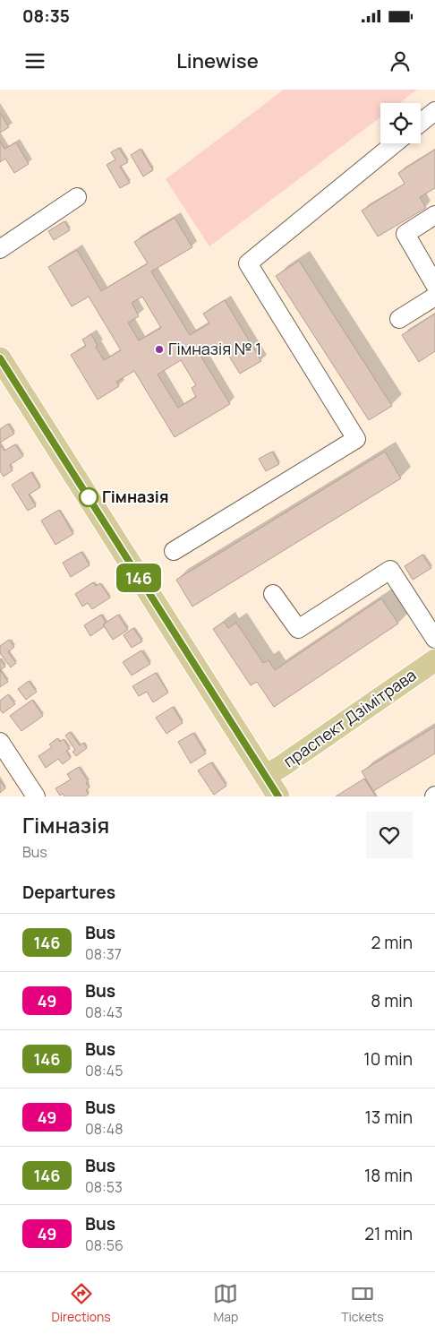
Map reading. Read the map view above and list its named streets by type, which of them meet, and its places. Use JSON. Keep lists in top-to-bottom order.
{
  "streets": {
    "main road": ["праспект Дзімітрава"]
  },
  "places": ["Гімназія № 1", "Гімназія"],
  "lines": ["bus line 146"],
  "page": {
    "status": "08:35",
    "header": "Linewise",
    "on_map": "146",
    "heading": [
      ["Гімназія", "Bus"],
      "Departures"
    ],
    "list": [
      {
        "mark": "146",
        "name": "Bus",
        "note": "08:37",
        "value": "2 min"
      },
      {
        "mark": "49",
        "name": "Bus",
        "note": "08:43",
        "value": "8 min"
      },
      {
        "mark": "146",
        "name": "Bus",
        "note": "08:45",
        "value": "10 min"
      },
      {
        "mark": "49",
        "name": "Bus",
        "note": "08:48",
        "value": "13 min"
      },
      {
        "mark": "146",
        "name": "Bus",
        "note": "08:53",
        "value": "18 min"
      },
      {
        "mark": "49",
        "name": "Bus",
        "note": "08:56",
        "value": "21 min"
      }
    ],
    "tabs": ["Directions", "Map", "Tickets"]
  }
}
